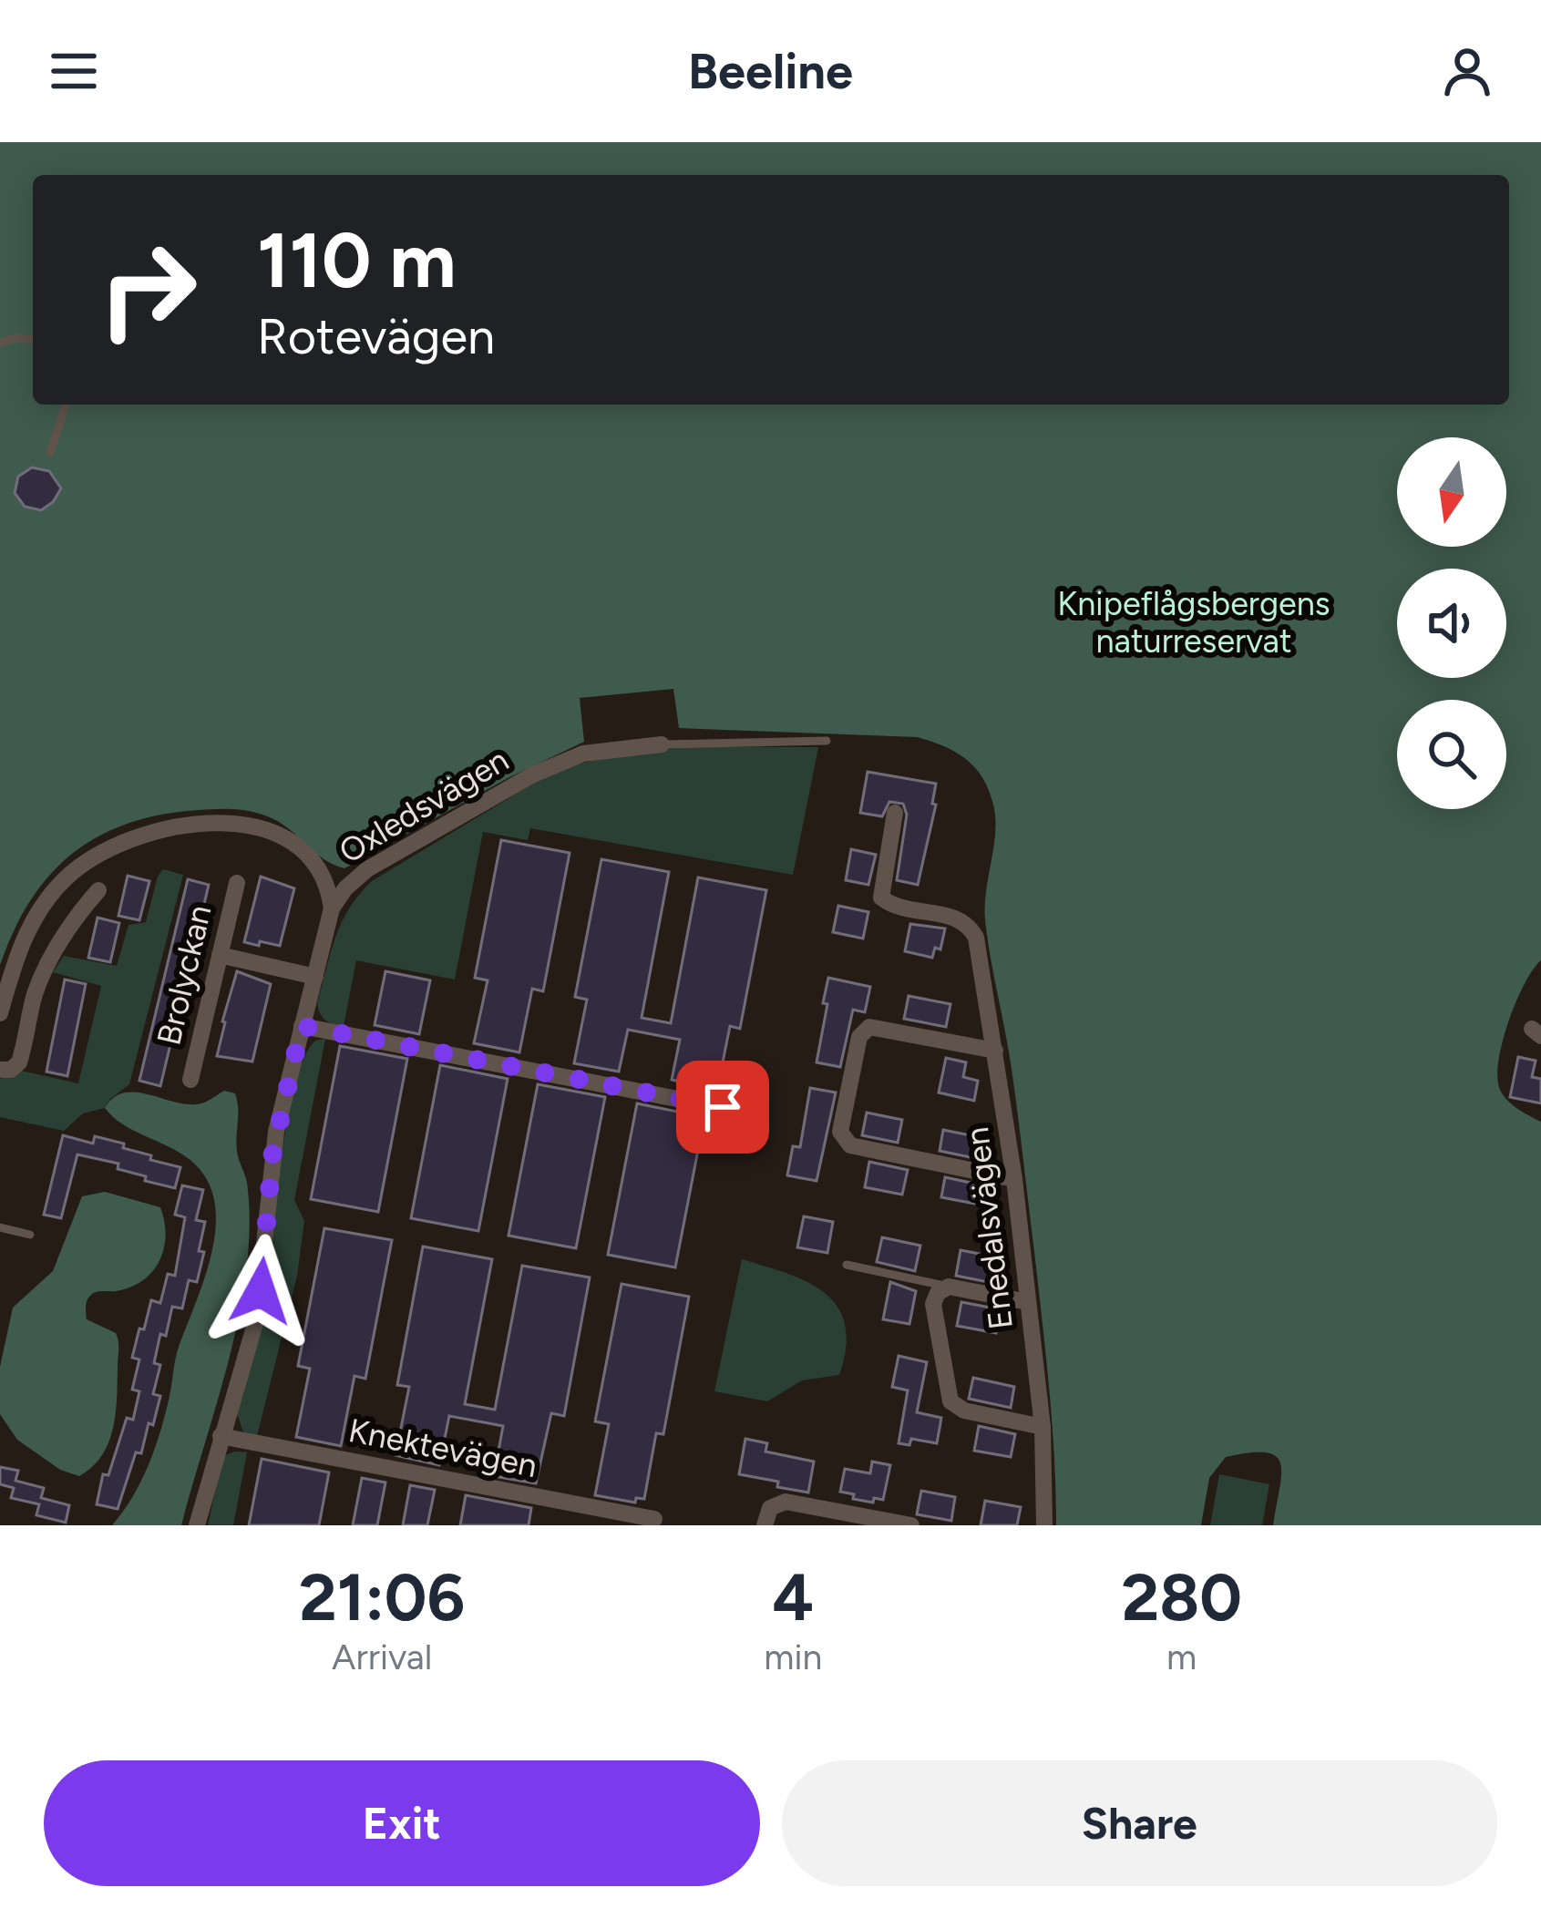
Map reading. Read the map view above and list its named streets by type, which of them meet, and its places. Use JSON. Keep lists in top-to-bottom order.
{
  "streets": {
    "street": [
      "Oxledsvägen",
      "Brolyckan",
      "Enedalsvägen",
      "Knektevägen"
    ]
  },
  "crossings": [
    ["Oxledsvägen", "Knektevägen"]
  ],
  "parks": ["Knipeflågsbergens naturreservat"],
  "north": "bottom",
  "page": {
    "header": "Beeline",
    "turn": ["110 m", "Rotevägen"],
    "eta": [
      "21:06",
      "Arrival",
      "4",
      "min",
      "280",
      "m"
    ],
    "buttons": ["Exit", "Share"]
  }
}
